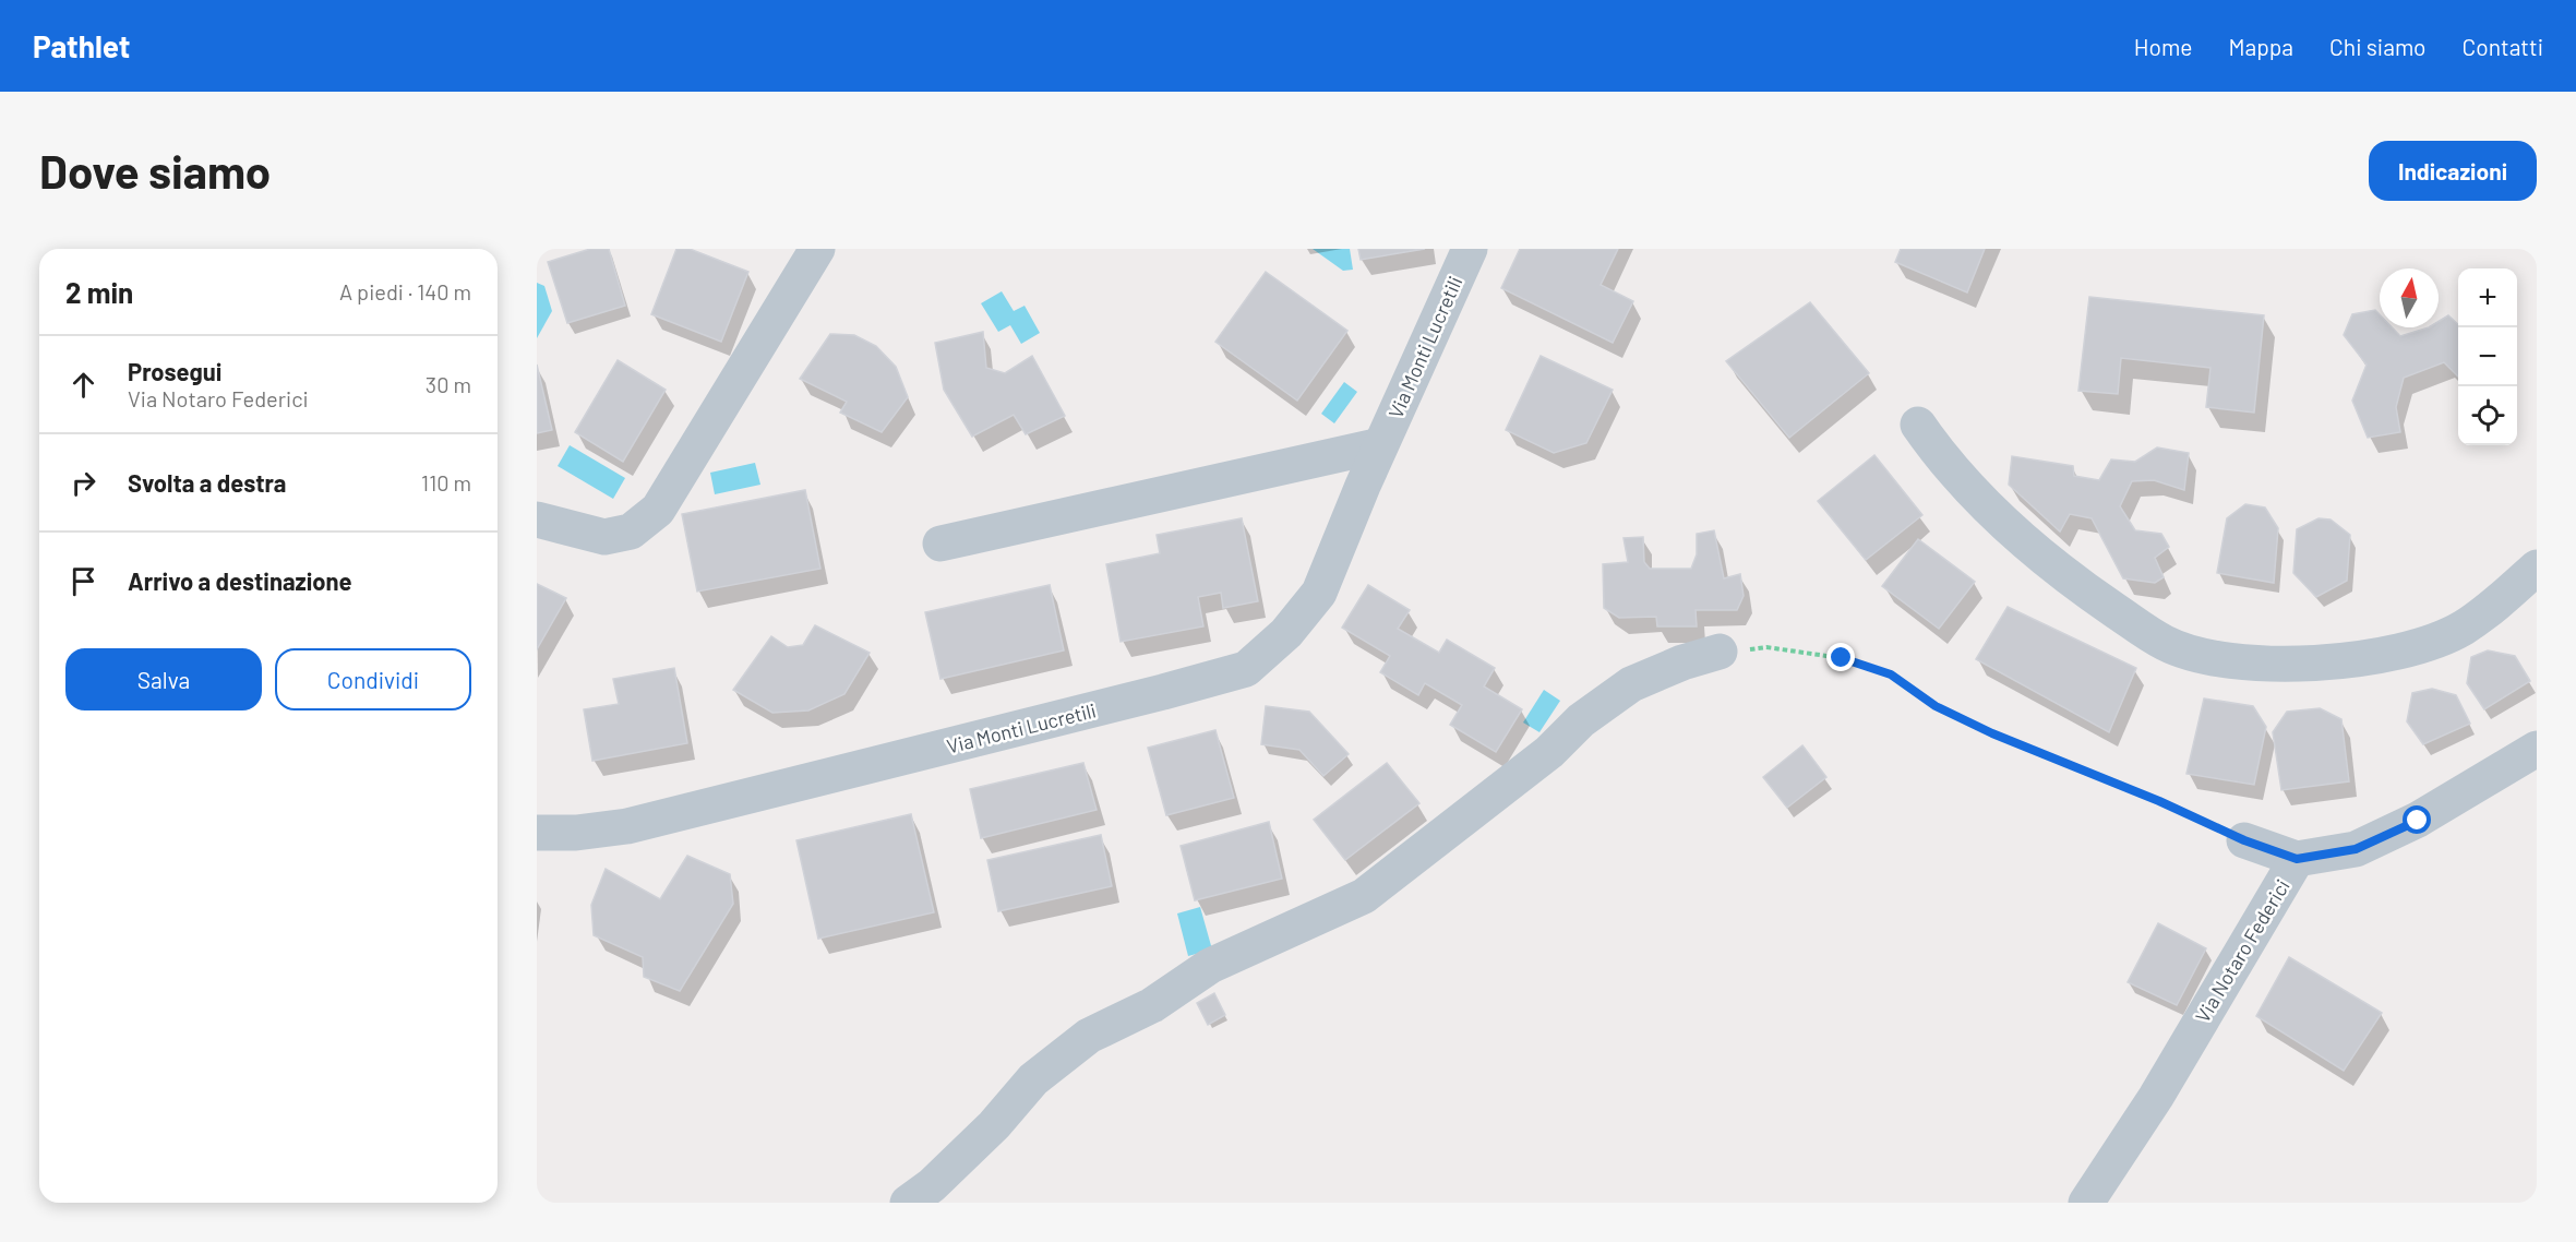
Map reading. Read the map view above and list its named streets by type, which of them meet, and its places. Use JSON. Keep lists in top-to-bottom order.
{
  "streets": {
    "street": ["Via Monti Lucretili", "Via Notaro Federici"]
  },
  "north": "top",
  "page": {
    "header": "Pathlet",
    "nav": [
      "Home",
      "Mappa",
      "Chi siamo",
      "Contatti"
    ],
    "buttons": [
      "Indicazioni",
      ["Salva", "Condividi"]
    ],
    "title": "Dove siamo",
    "heading": ["2 min", "A piedi · 140 m"],
    "map_buttons": ["+", "−"],
    "list": [
      ["Prosegui", "Via Notaro Federici", "30 m"],
      ["Svolta a destra", "110 m"],
      "Arrivo a destinazione"
    ]
  }
}
